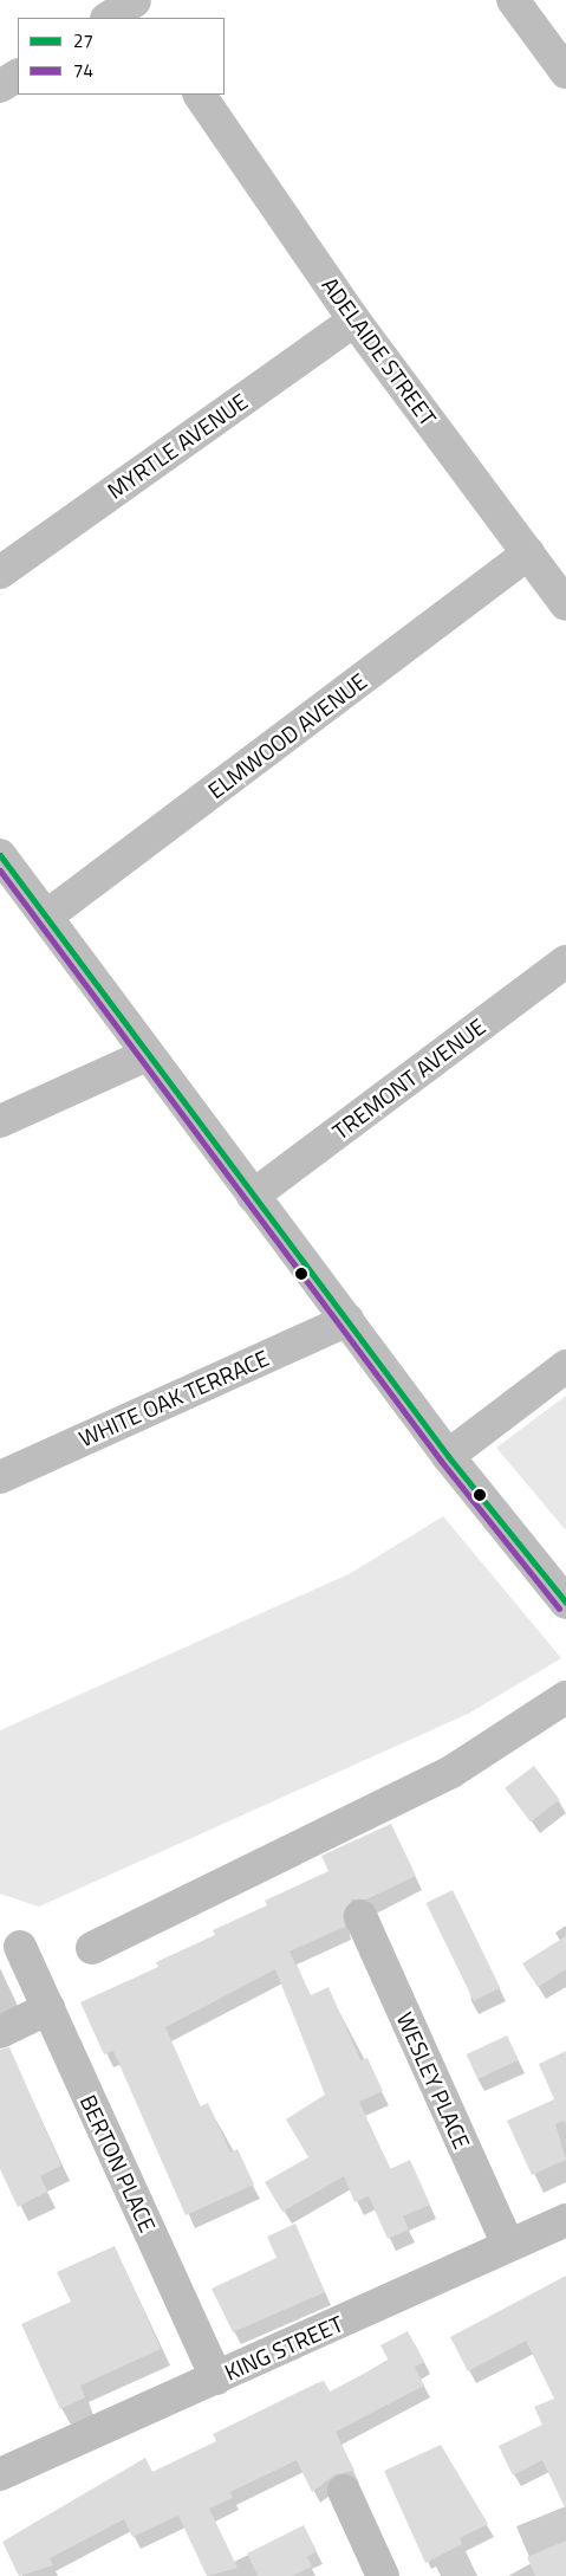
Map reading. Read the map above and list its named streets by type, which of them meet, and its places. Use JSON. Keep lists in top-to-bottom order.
{
  "streets": {
    "street": [
      "ADELAIDE STREET",
      "MYRTLE AVENUE",
      "ELMWOOD AVENUE",
      "TREMONT AVENUE",
      "WHITE OAK TERRACE",
      "WESLEY PLACE",
      "BERTON PLACE",
      "KING STREET"
    ]
  },
  "crossings": [
    ["ADELAIDE STREET", "MYRTLE AVENUE"],
    ["ADELAIDE STREET", "ELMWOOD AVENUE"],
    ["WESLEY PLACE", "KING STREET"],
    ["BERTON PLACE", "KING STREET"]
  ],
  "lines": ["transit line 27", "transit line 74"],
  "legend": ["27", "74"]
}
